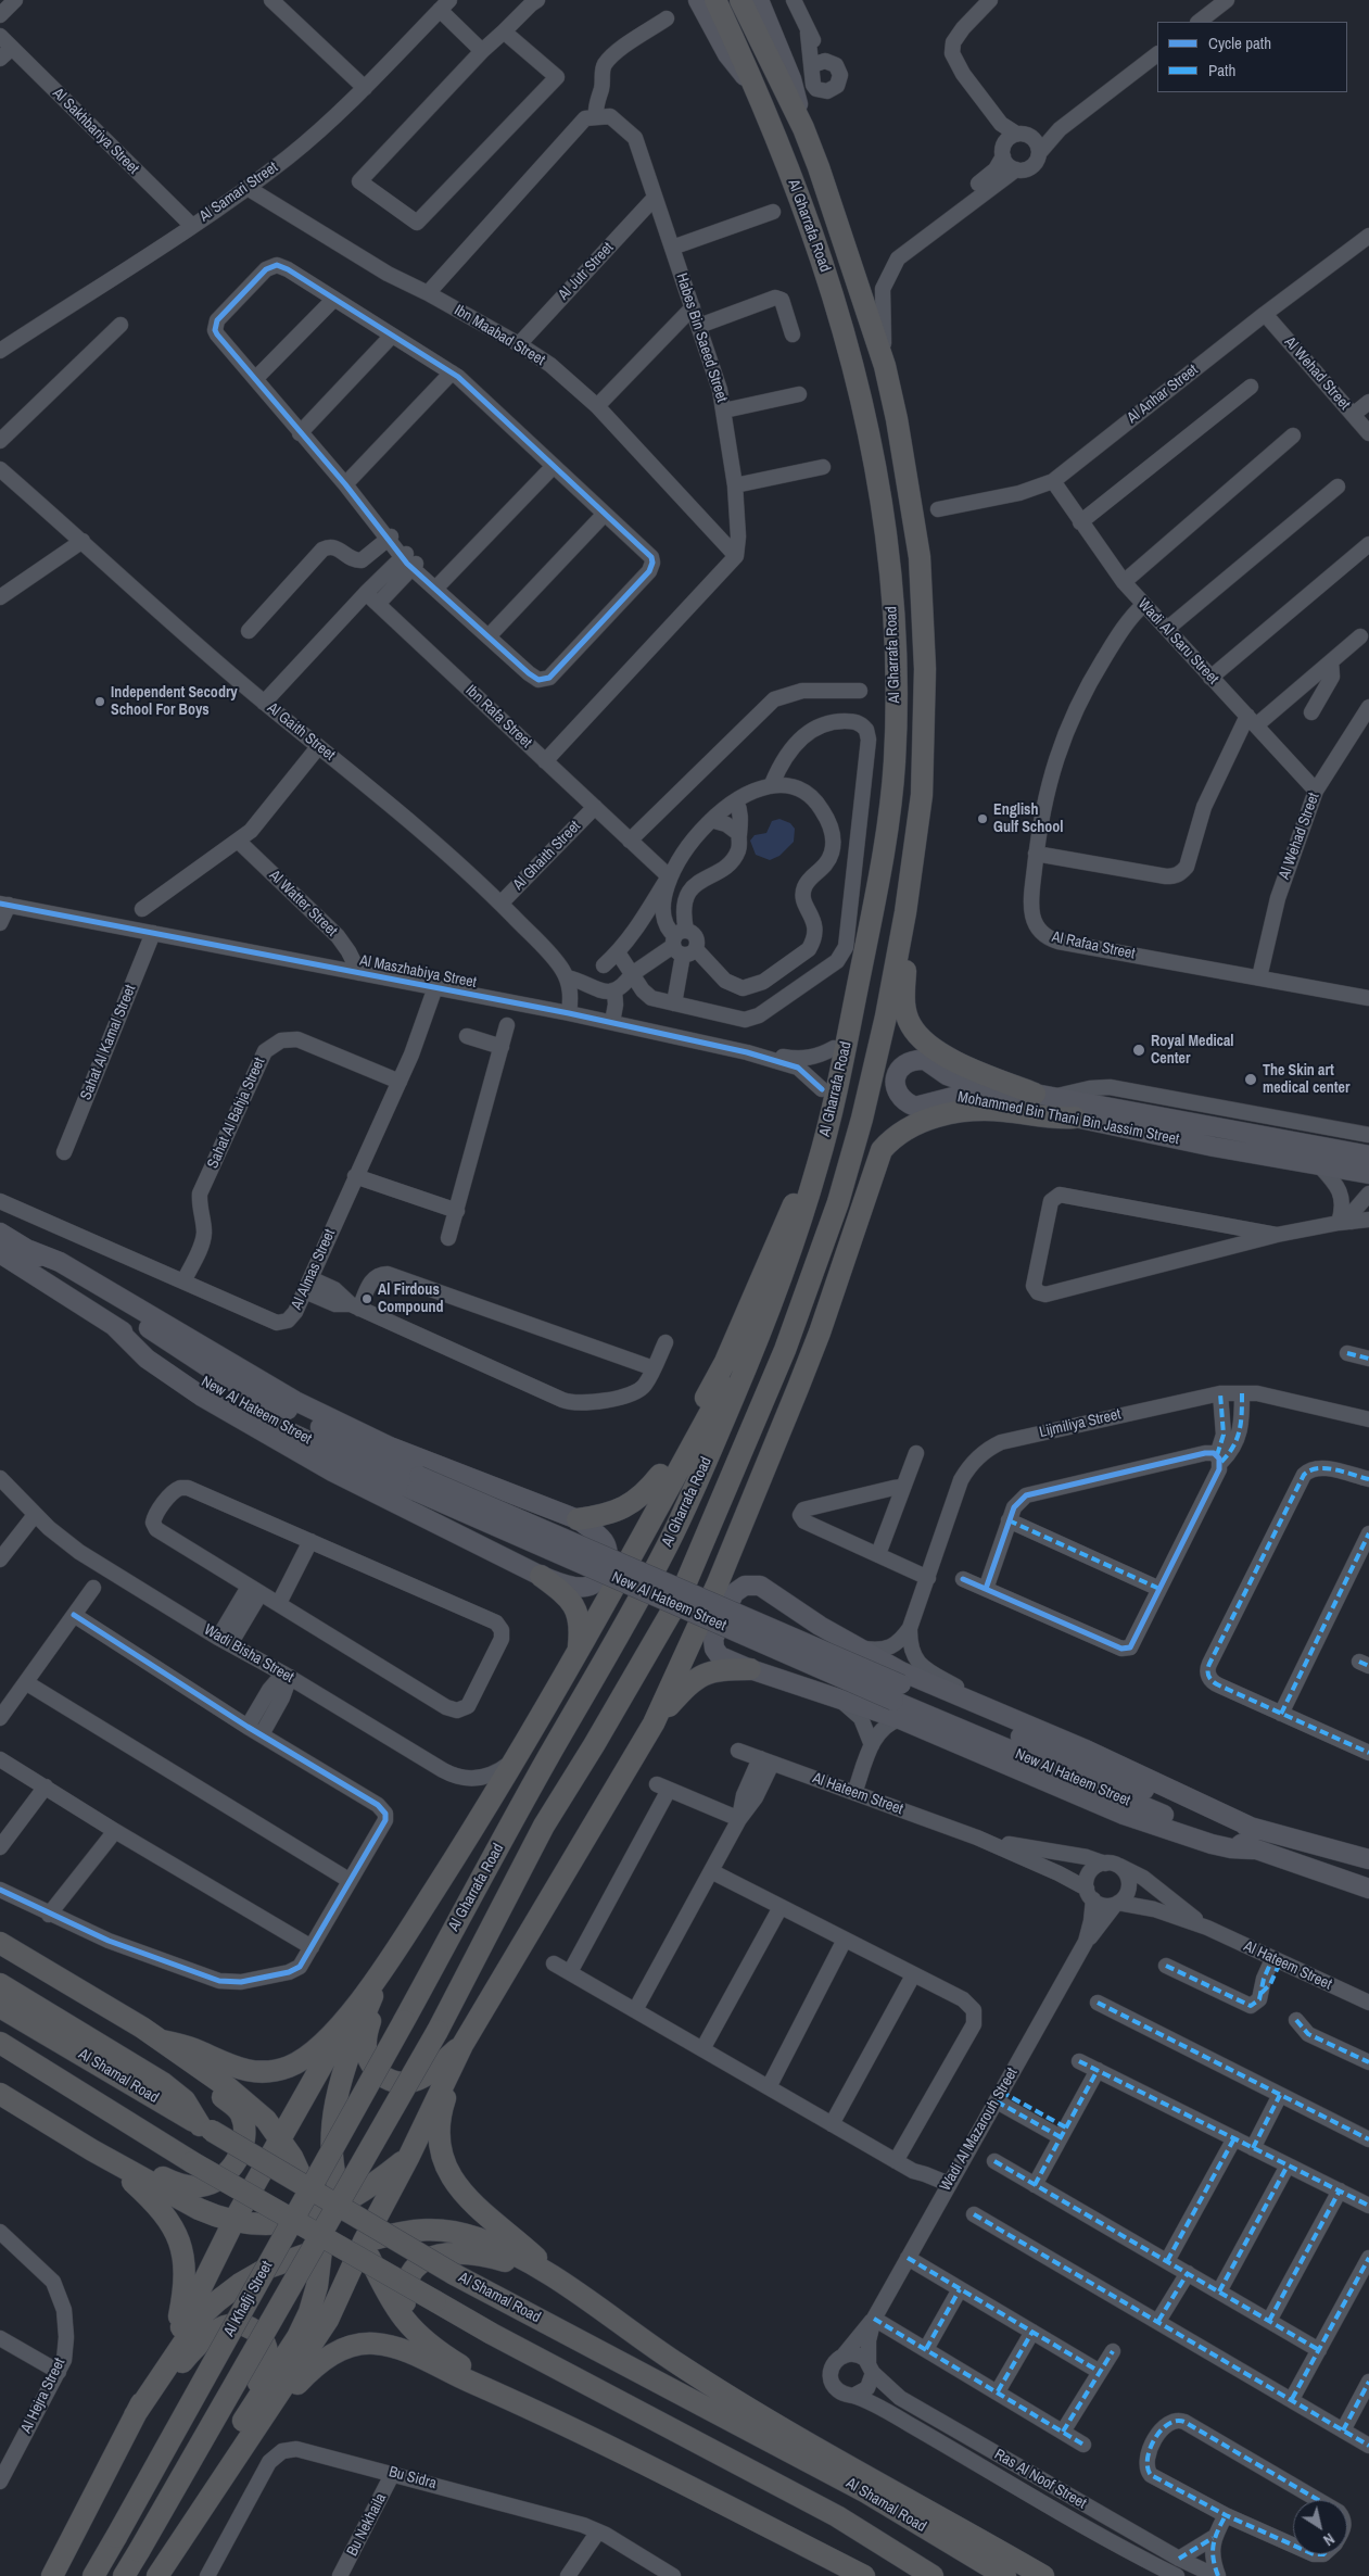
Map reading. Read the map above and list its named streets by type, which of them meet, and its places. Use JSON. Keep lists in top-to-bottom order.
{
  "streets": {
    "highway": ["Al Gharrafa Road", "Al Shamal Road", "Al Khafji Street"],
    "main road": ["Mohammed Bin Thani Bin Jassim Street", "New Al Hateem Street"],
    "street": [
      "Al Sakhbariya Street",
      "Al Samari Street",
      "Al Jutr Street",
      "Ibn Maabad Street",
      "Habes Bin Saeed Street",
      "Al Wehad Street",
      "Al Anhar Street",
      "Wadi Al Saru Street",
      "Ibn Rafa Street",
      "Al Gaith Street",
      "Al Ghaith Street",
      "Al Watter Street",
      "Al Rafaa Street",
      "Al Maszhabiya Street",
      "Sahat Al Kamal Street",
      "Sahat Al Bahja Street",
      "Al Almas Street",
      "Lijmiliya Street",
      "Wadi Bisha Street",
      "Al Hateem Street",
      "Wadi Al Mazarouh Street",
      "Al Hejra Street",
      "Bu Sidra",
      "Ras Al Noof Street",
      "Bu Nekhaila"
    ]
  },
  "crossings": [
    ["Al Sakhbariya Street", "Al Samari Street"],
    ["Al Samari Street", "Ibn Maabad Street"],
    ["Al Gharrafa Road", "Al Khafji Street"],
    ["Al Jutr Street", "Ibn Maabad Street"],
    ["Al Jutr Street", "Habes Bin Saeed Street"],
    ["Ibn Maabad Street", "Habes Bin Saeed Street"],
    ["Al Wehad Street", "Al Anhar Street"],
    ["Al Wehad Street", "Wadi Al Saru Street"],
    ["Al Wehad Street", "Al Rafaa Street"],
    ["Al Anhar Street", "Wadi Al Saru Street"],
    ["Wadi Al Saru Street", "Al Rafaa Street"],
    ["Ibn Rafa Street", "Al Ghaith Street"],
    ["Al Gaith Street", "Al Ghaith Street"],
    ["Al Gaith Street", "Al Maszhabiya Street"],
    ["Al Watter Street", "Al Maszhabiya Street"],
    ["Al Maszhabiya Street", "Sahat Al Kamal Street"],
    ["Al Maszhabiya Street", "Al Almas Street"],
    ["Sahat Al Bahja Street", "Al Almas Street"],
    ["Al Hateem Street", "Wadi Al Mazarouh Street"],
    ["Wadi Al Mazarouh Street", "Ras Al Noof Street"],
    ["Bu Sidra", "Bu Nekhaila"]
  ],
  "places": [
    "Independent Secodry School For Boys",
    "English Gulf School",
    "Royal Medical Center",
    "The Skin art medical center",
    "Al Firdous Compound"
  ],
  "legend": ["Cycle path", "Path"],
  "north": "bottom right"
}
